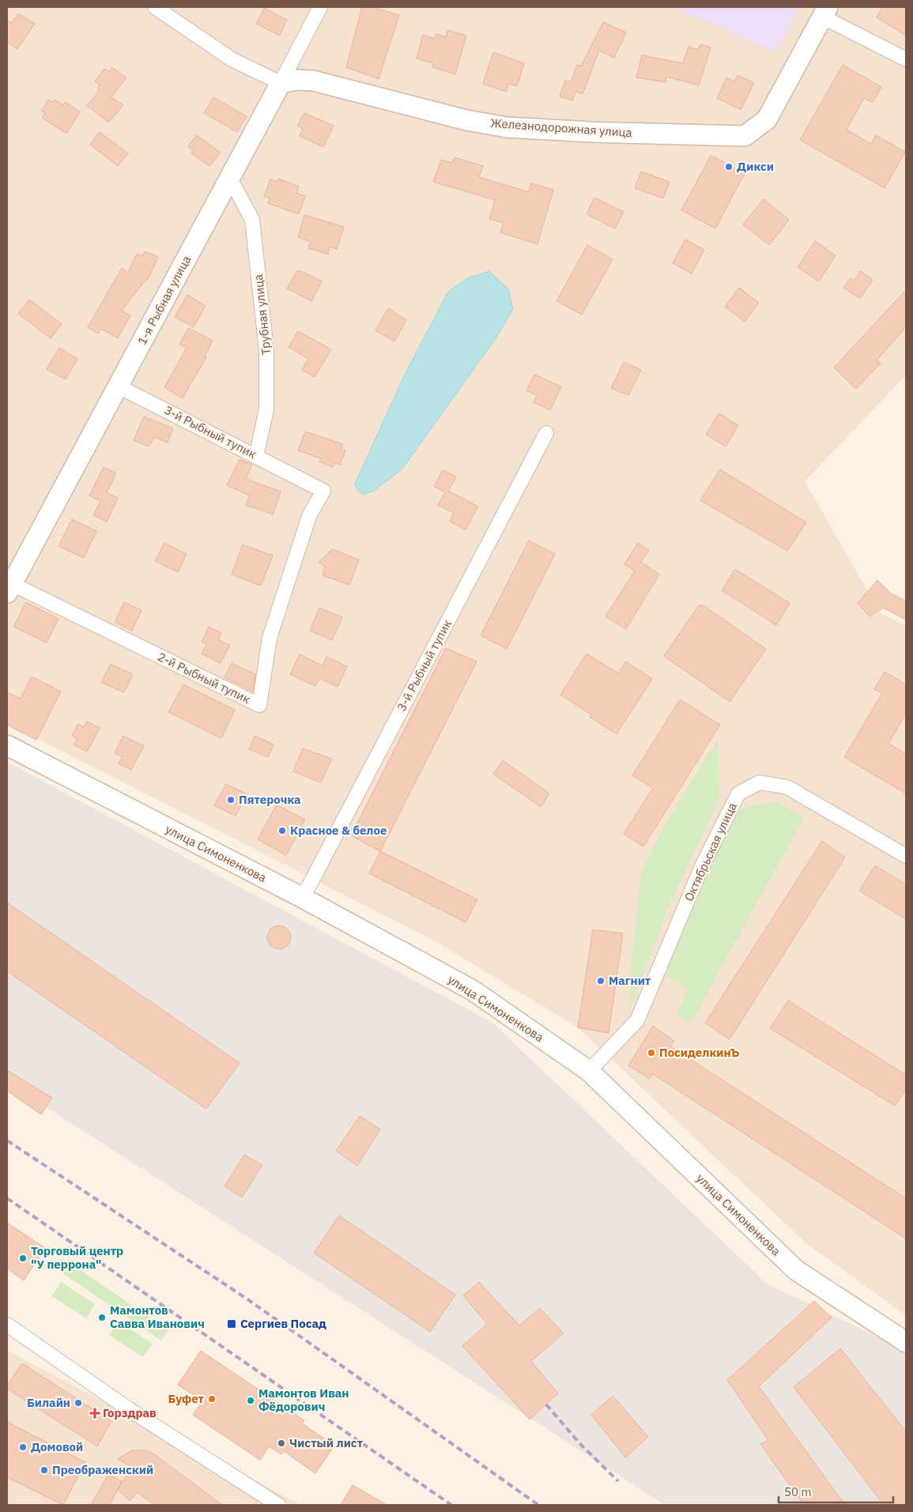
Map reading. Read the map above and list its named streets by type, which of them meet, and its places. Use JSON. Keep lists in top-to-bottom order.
{
  "streets": {
    "street": [
      "Железнодорожная улица",
      "1-я Рыбная улица",
      "Трубная улица",
      "3-й Рыбный тупик",
      "2-й Рыбный тупик",
      "Октябрьская улица",
      "улица Симоненкова"
    ]
  },
  "crossings": [
    ["Железнодорожная улица", "1-я Рыбная улица"],
    ["1-я Рыбная улица", "Трубная улица"],
    ["1-я Рыбная улица", "3-й Рыбный тупик"],
    ["1-я Рыбная улица", "2-й Рыбный тупик"],
    ["Трубная улица", "3-й Рыбный тупик"],
    ["3-й Рыбный тупик", "2-й Рыбный тупик"],
    ["3-й Рыбный тупик", "улица Симоненкова"],
    ["Октябрьская улица", "улица Симоненкова"]
  ],
  "places": {
    "other": [
      "Дикси",
      "Пятерочка",
      "Красное & белое",
      "Магнит",
      "ПосиделкинЪ",
      "Торговый центр \"У перрона\"",
      "Мамонтов Савва Иванович",
      "Буфет",
      "Мамонтов Иван Фёдорович",
      "Билайн",
      "Чистый лист",
      "Домовой",
      "Преображенский"
    ],
    "transit": ["Сергиев Посад"],
    "health": ["Горздрав"]
  },
  "scale_bar": "50 m"
}
